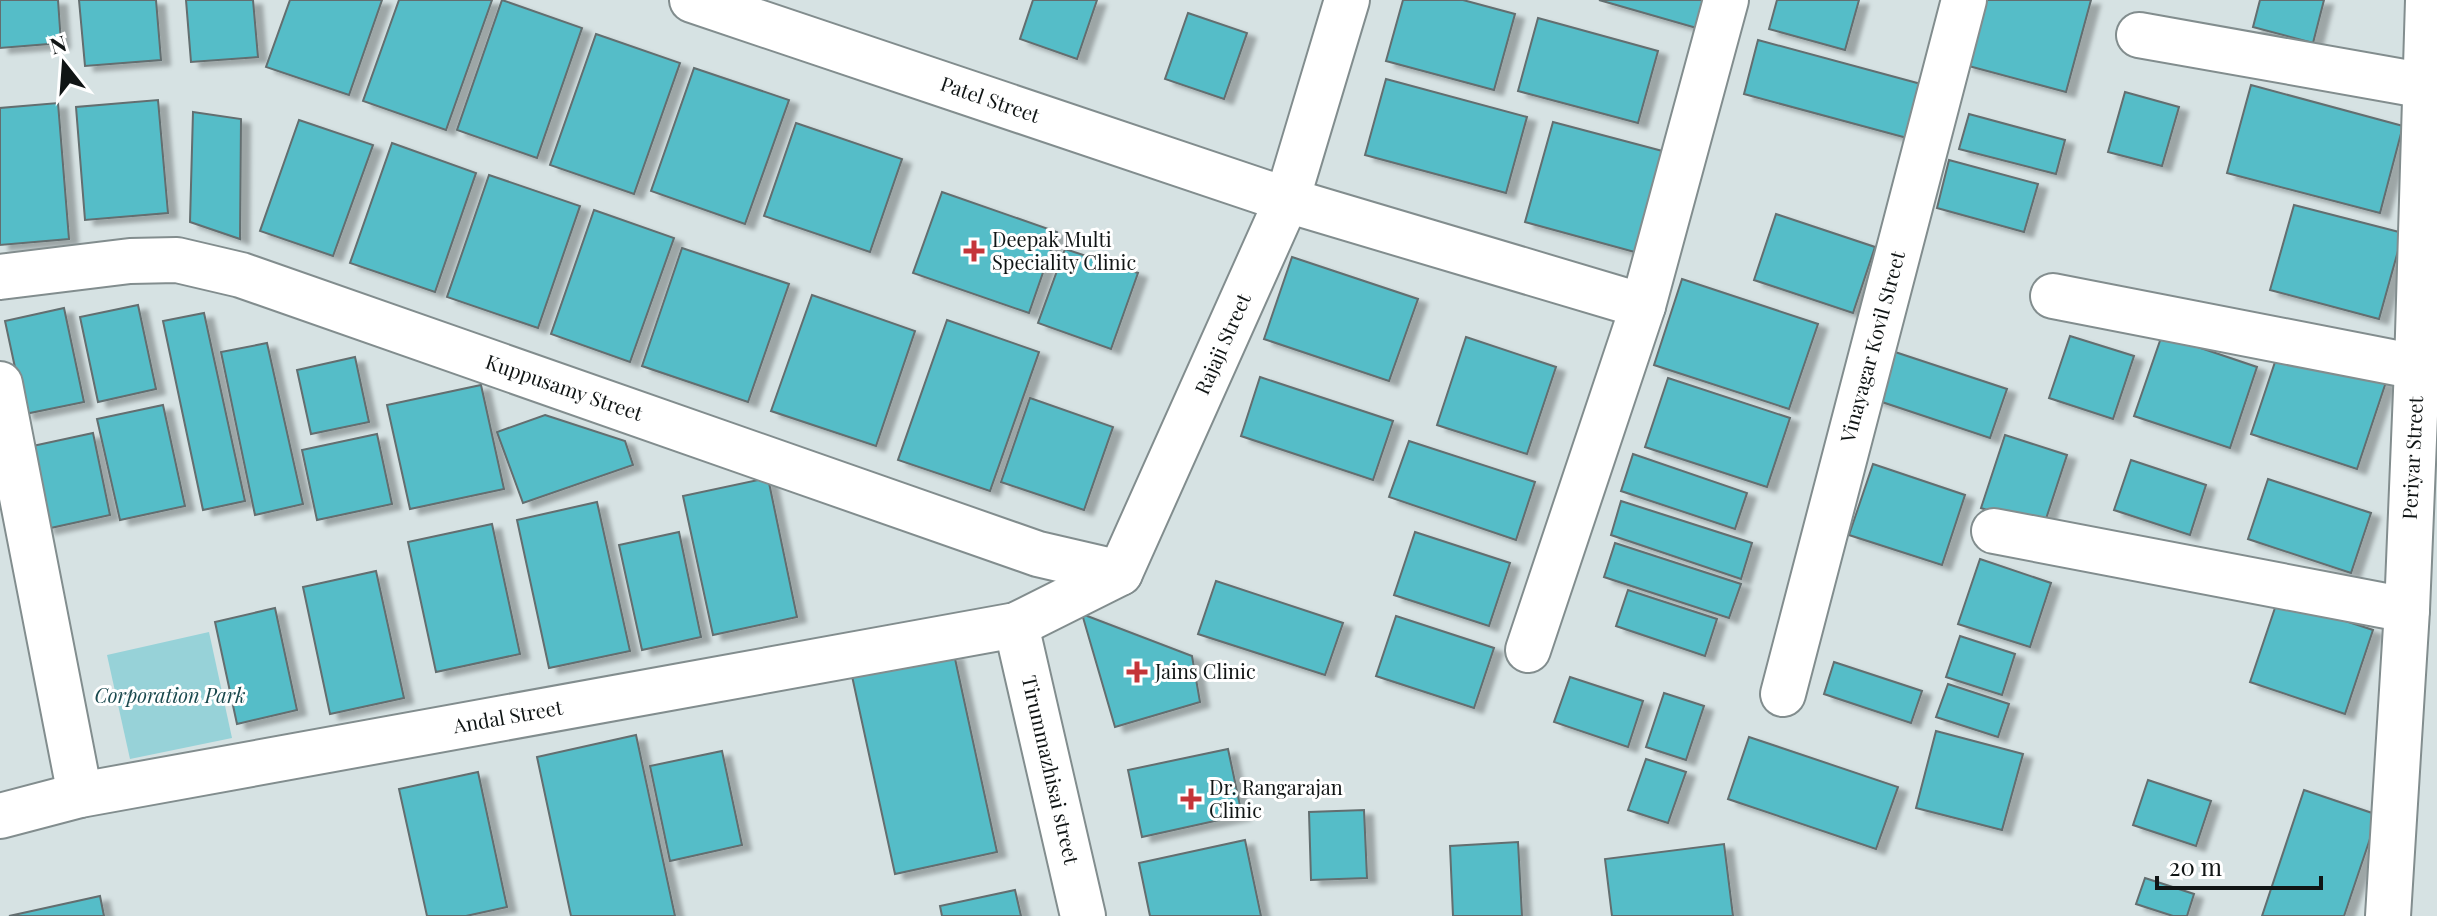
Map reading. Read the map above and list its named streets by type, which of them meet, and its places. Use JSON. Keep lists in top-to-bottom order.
{
  "streets": {
    "street": [
      "Patel Street",
      "Rajaji Street",
      "Vinayagar Kovil Street",
      "Kuppusamy Street",
      "Periyar Street",
      "Andal Street",
      "Tirummazhisai street"
    ]
  },
  "crossings": [
    ["Patel Street", "Rajaji Street"],
    ["Rajaji Street", "Kuppusamy Street"],
    ["Andal Street", "Tirummazhisai street"]
  ],
  "parks": ["Corporation Park"],
  "places": {
    "health": ["Deepak Multi Speciality Clinic", "Jains Clinic", "Dr. Rangarajan Clinic"]
  },
  "scale_bar": "20 m",
  "north": "top"
}
